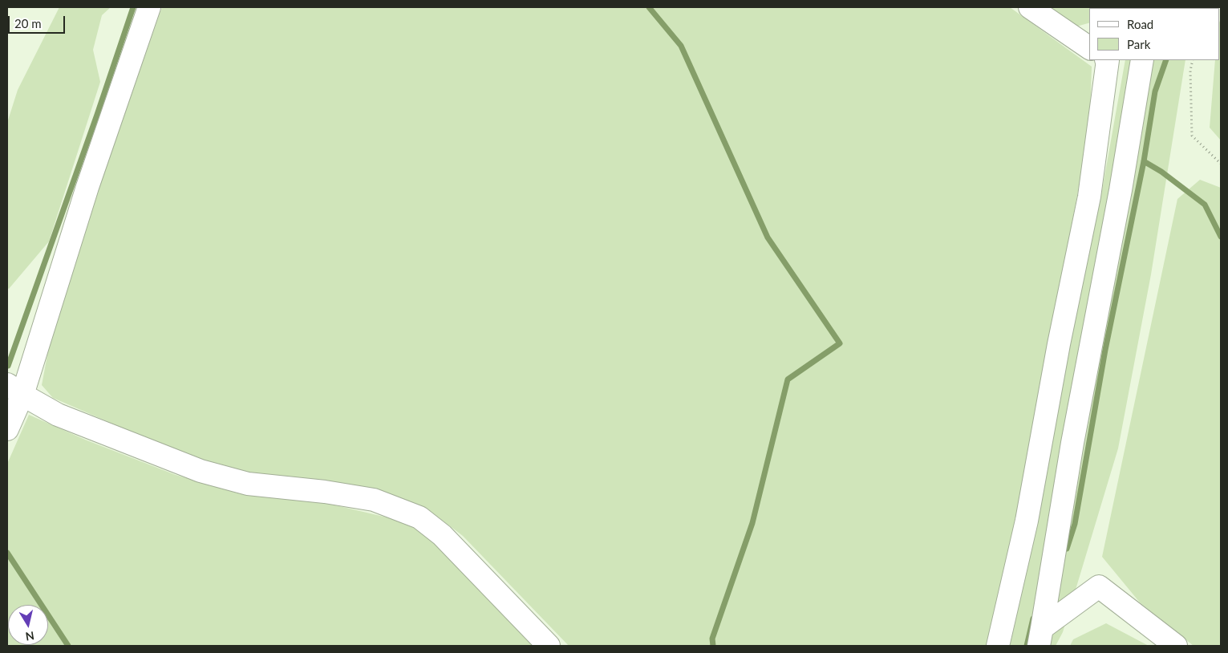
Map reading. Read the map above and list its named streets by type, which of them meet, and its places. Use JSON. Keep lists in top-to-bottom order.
{
  "legend": ["Road", "Park"],
  "scale_bar": "20 m",
  "north": "bottom"
}
